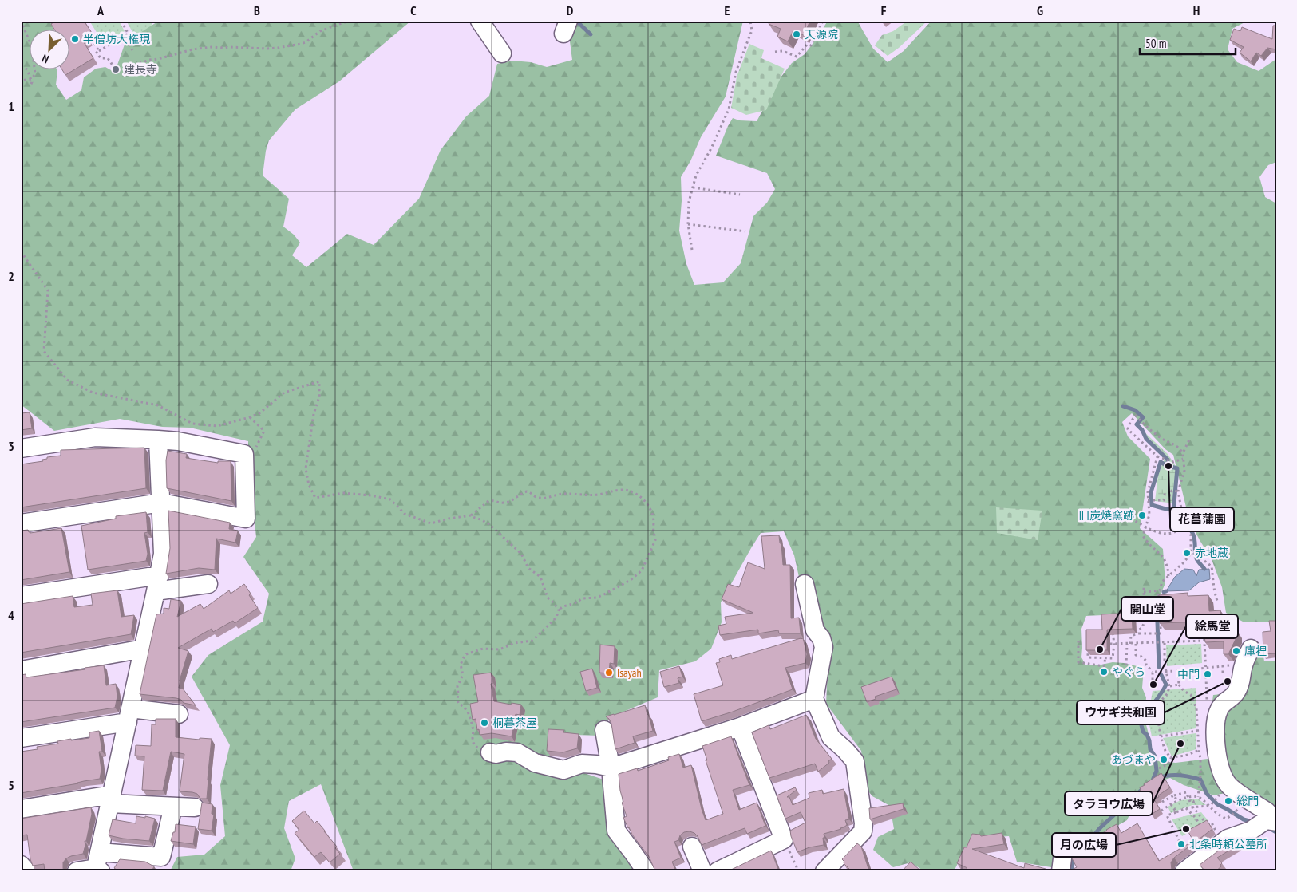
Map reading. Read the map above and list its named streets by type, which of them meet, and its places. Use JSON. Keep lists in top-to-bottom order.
{
  "places": [
    "天源院",
    "半僧坊大権現",
    "建長寺",
    "花菖蒲園",
    "旧炭焼窯跡",
    "赤地蔵",
    "開山堂",
    "庫裡",
    "やぐら",
    "Isayah",
    "中門",
    "ウサギ共和国",
    "絵馬堂",
    "桐暮茶屋",
    "タラヨウ広場",
    "あづまや",
    "総門",
    "月の広場",
    "北条時頼公墓所"
  ],
  "scale_bar": "50 m",
  "north": "bottom left",
  "grid": {
    "columns": [
      "A",
      "B",
      "C",
      "D",
      "E",
      "F",
      "G",
      "H"
    ],
    "rows": [
      "1",
      "2",
      "3",
      "4",
      "5"
    ]
  }
}
